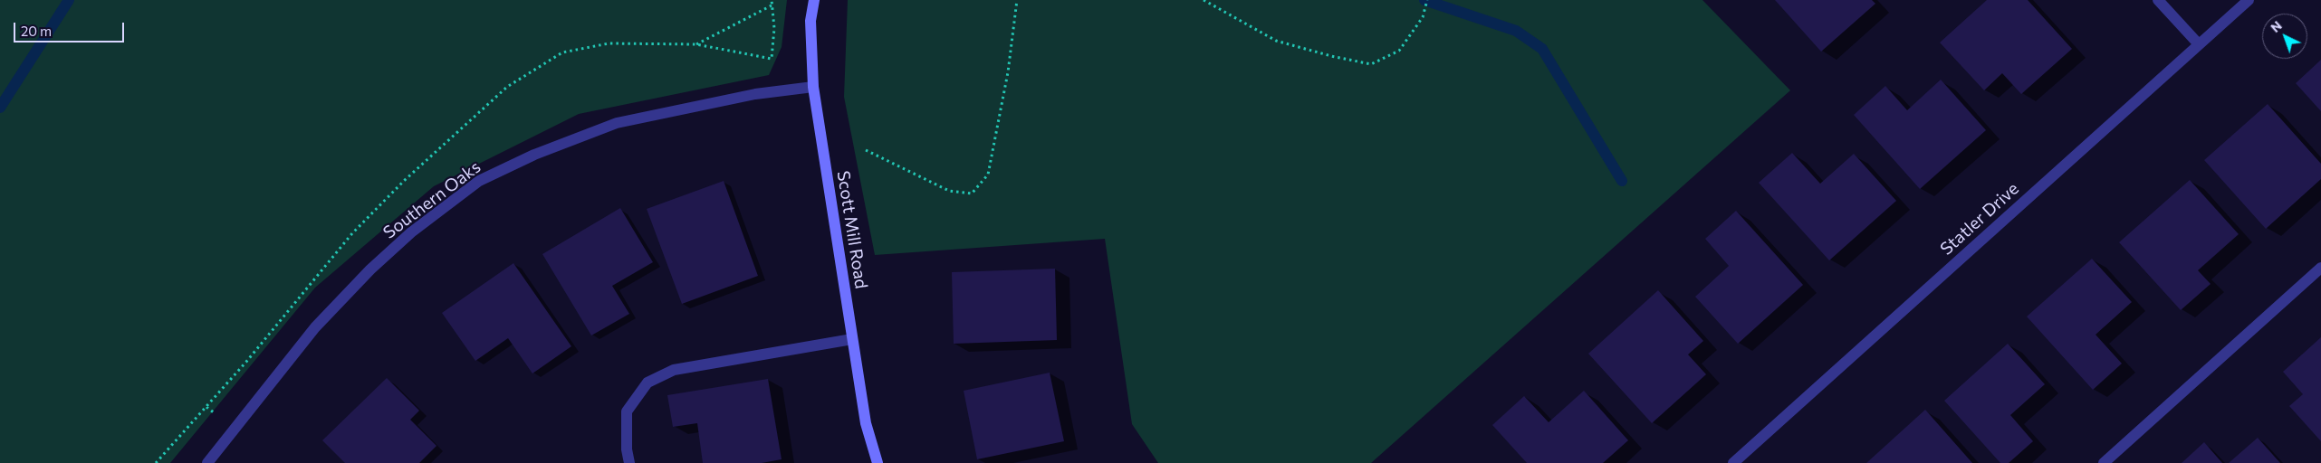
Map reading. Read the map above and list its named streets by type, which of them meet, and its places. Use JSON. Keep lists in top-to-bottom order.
{
  "streets": {
    "street": ["Southern Oaks", "Statler Drive", "Scott Mill Road"]
  },
  "crossings": [
    ["Southern Oaks", "Scott Mill Road"]
  ],
  "scale_bar": "20 m",
  "north": "top left"
}
